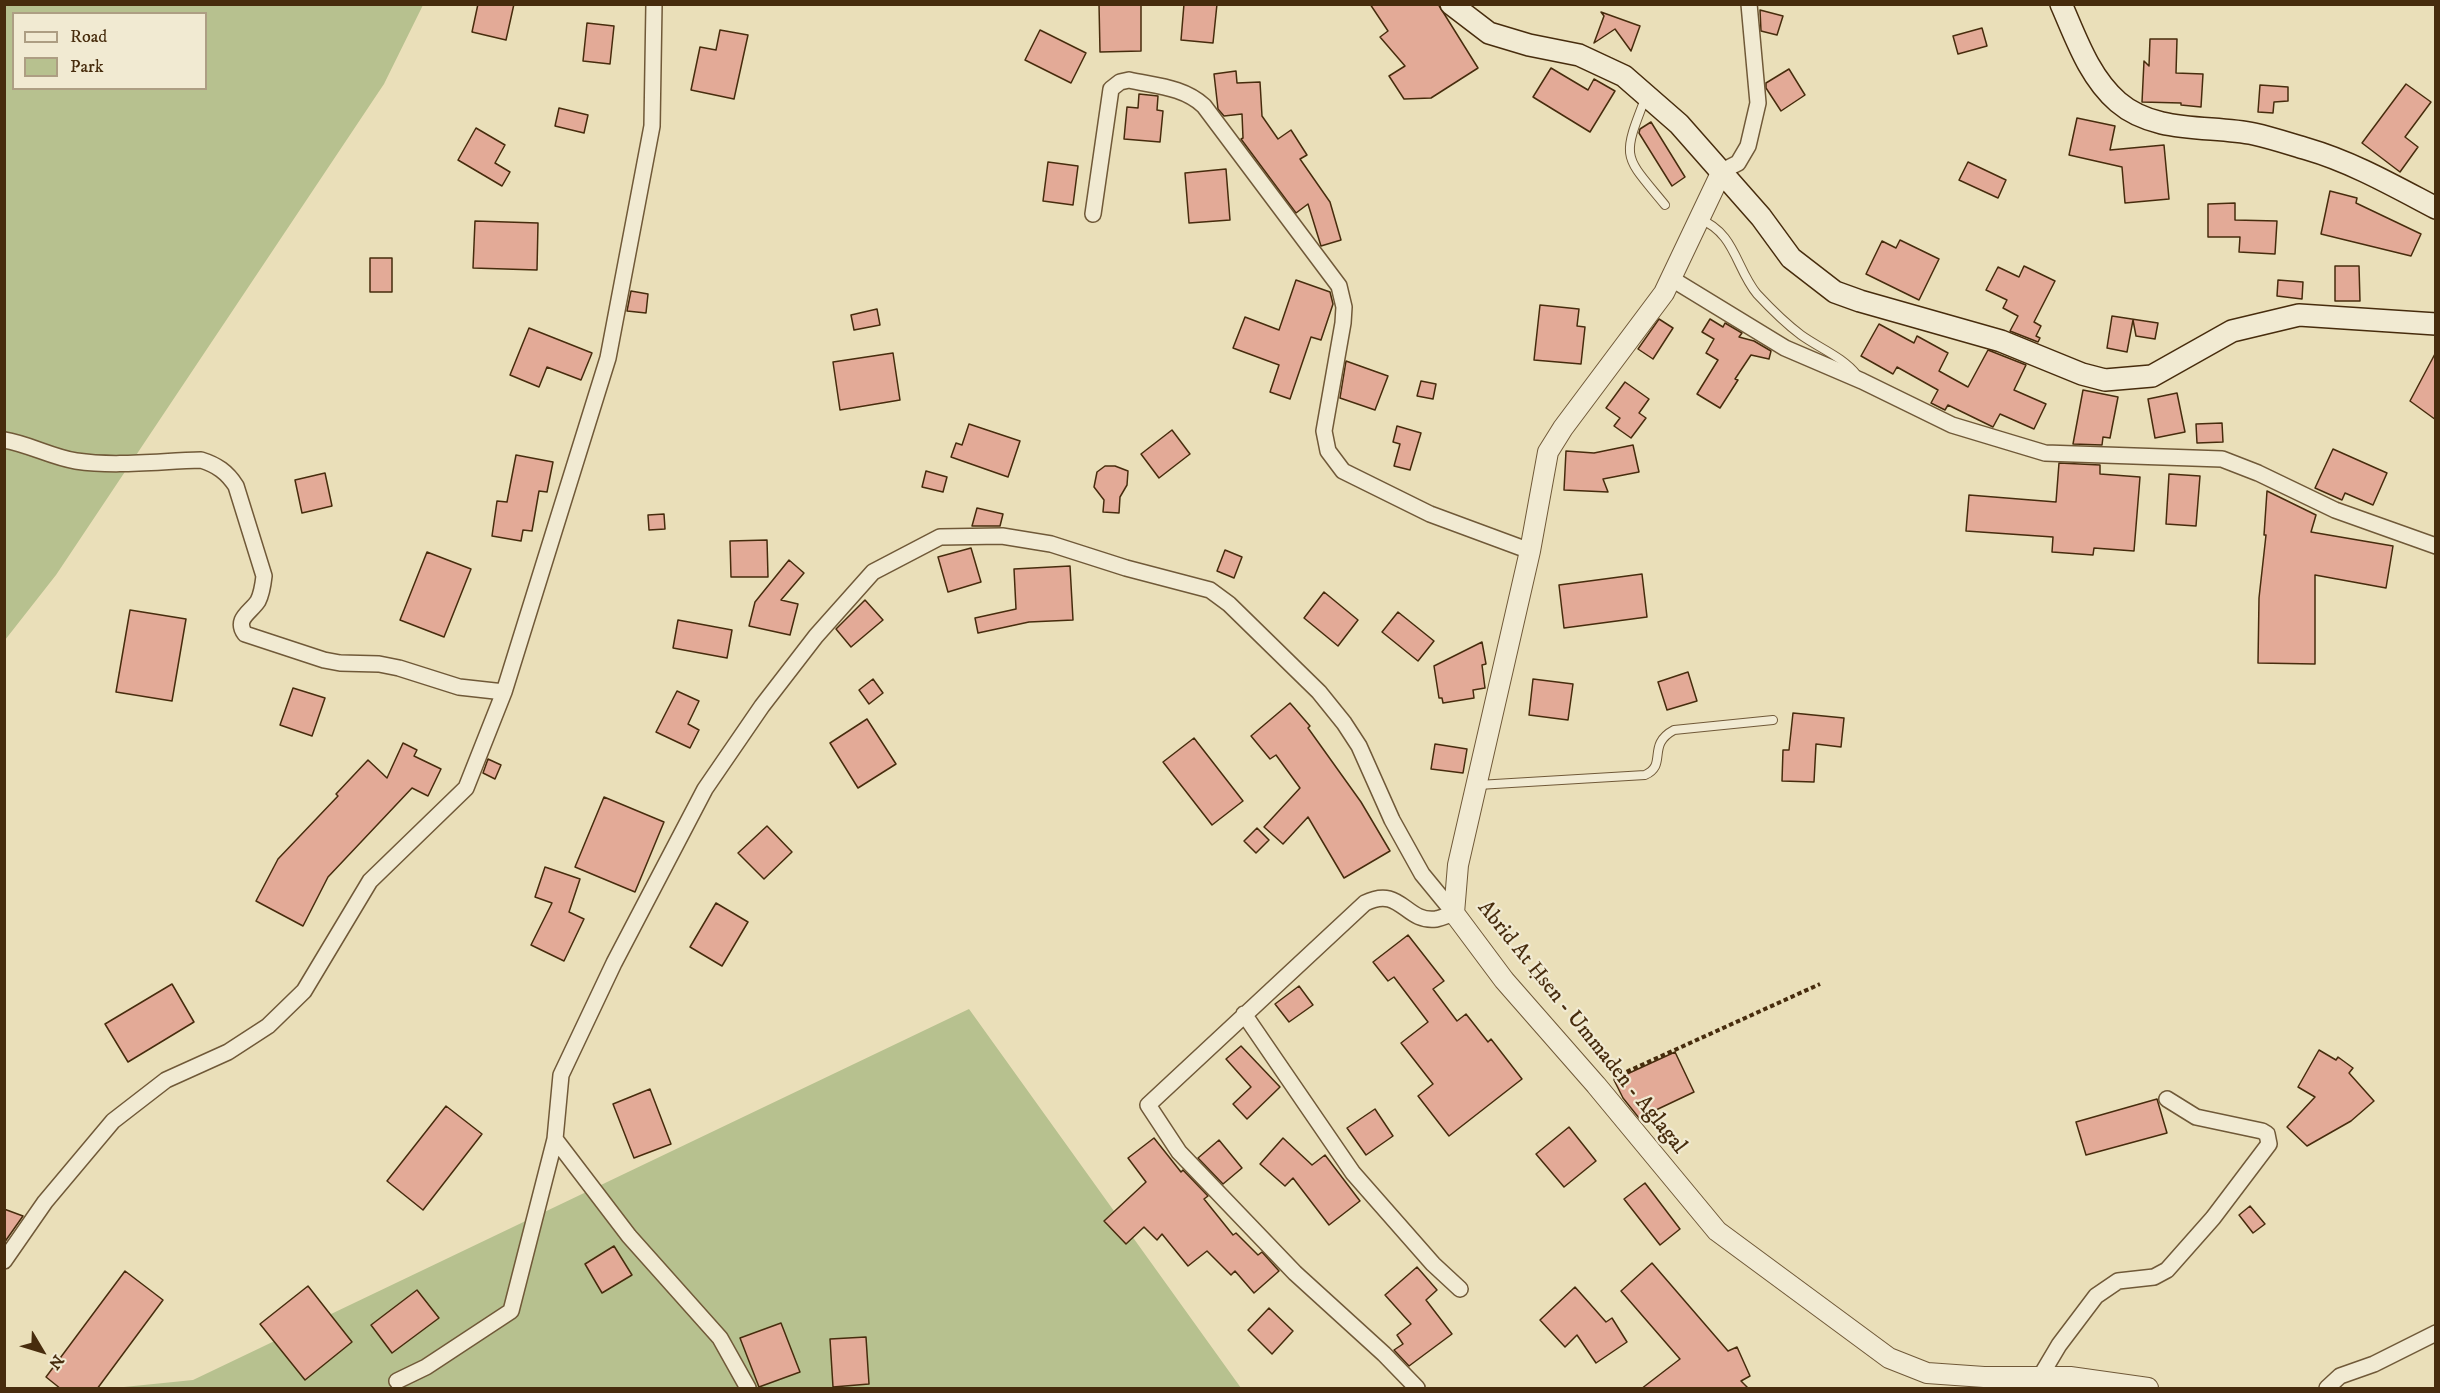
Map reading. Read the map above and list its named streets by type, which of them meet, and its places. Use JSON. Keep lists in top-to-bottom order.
{
  "streets": {
    "street": ["Abrid At Ḥsen - Ummaden - Aglagal"]
  },
  "legend": ["Road", "Park"],
  "north": "bottom right"
}
